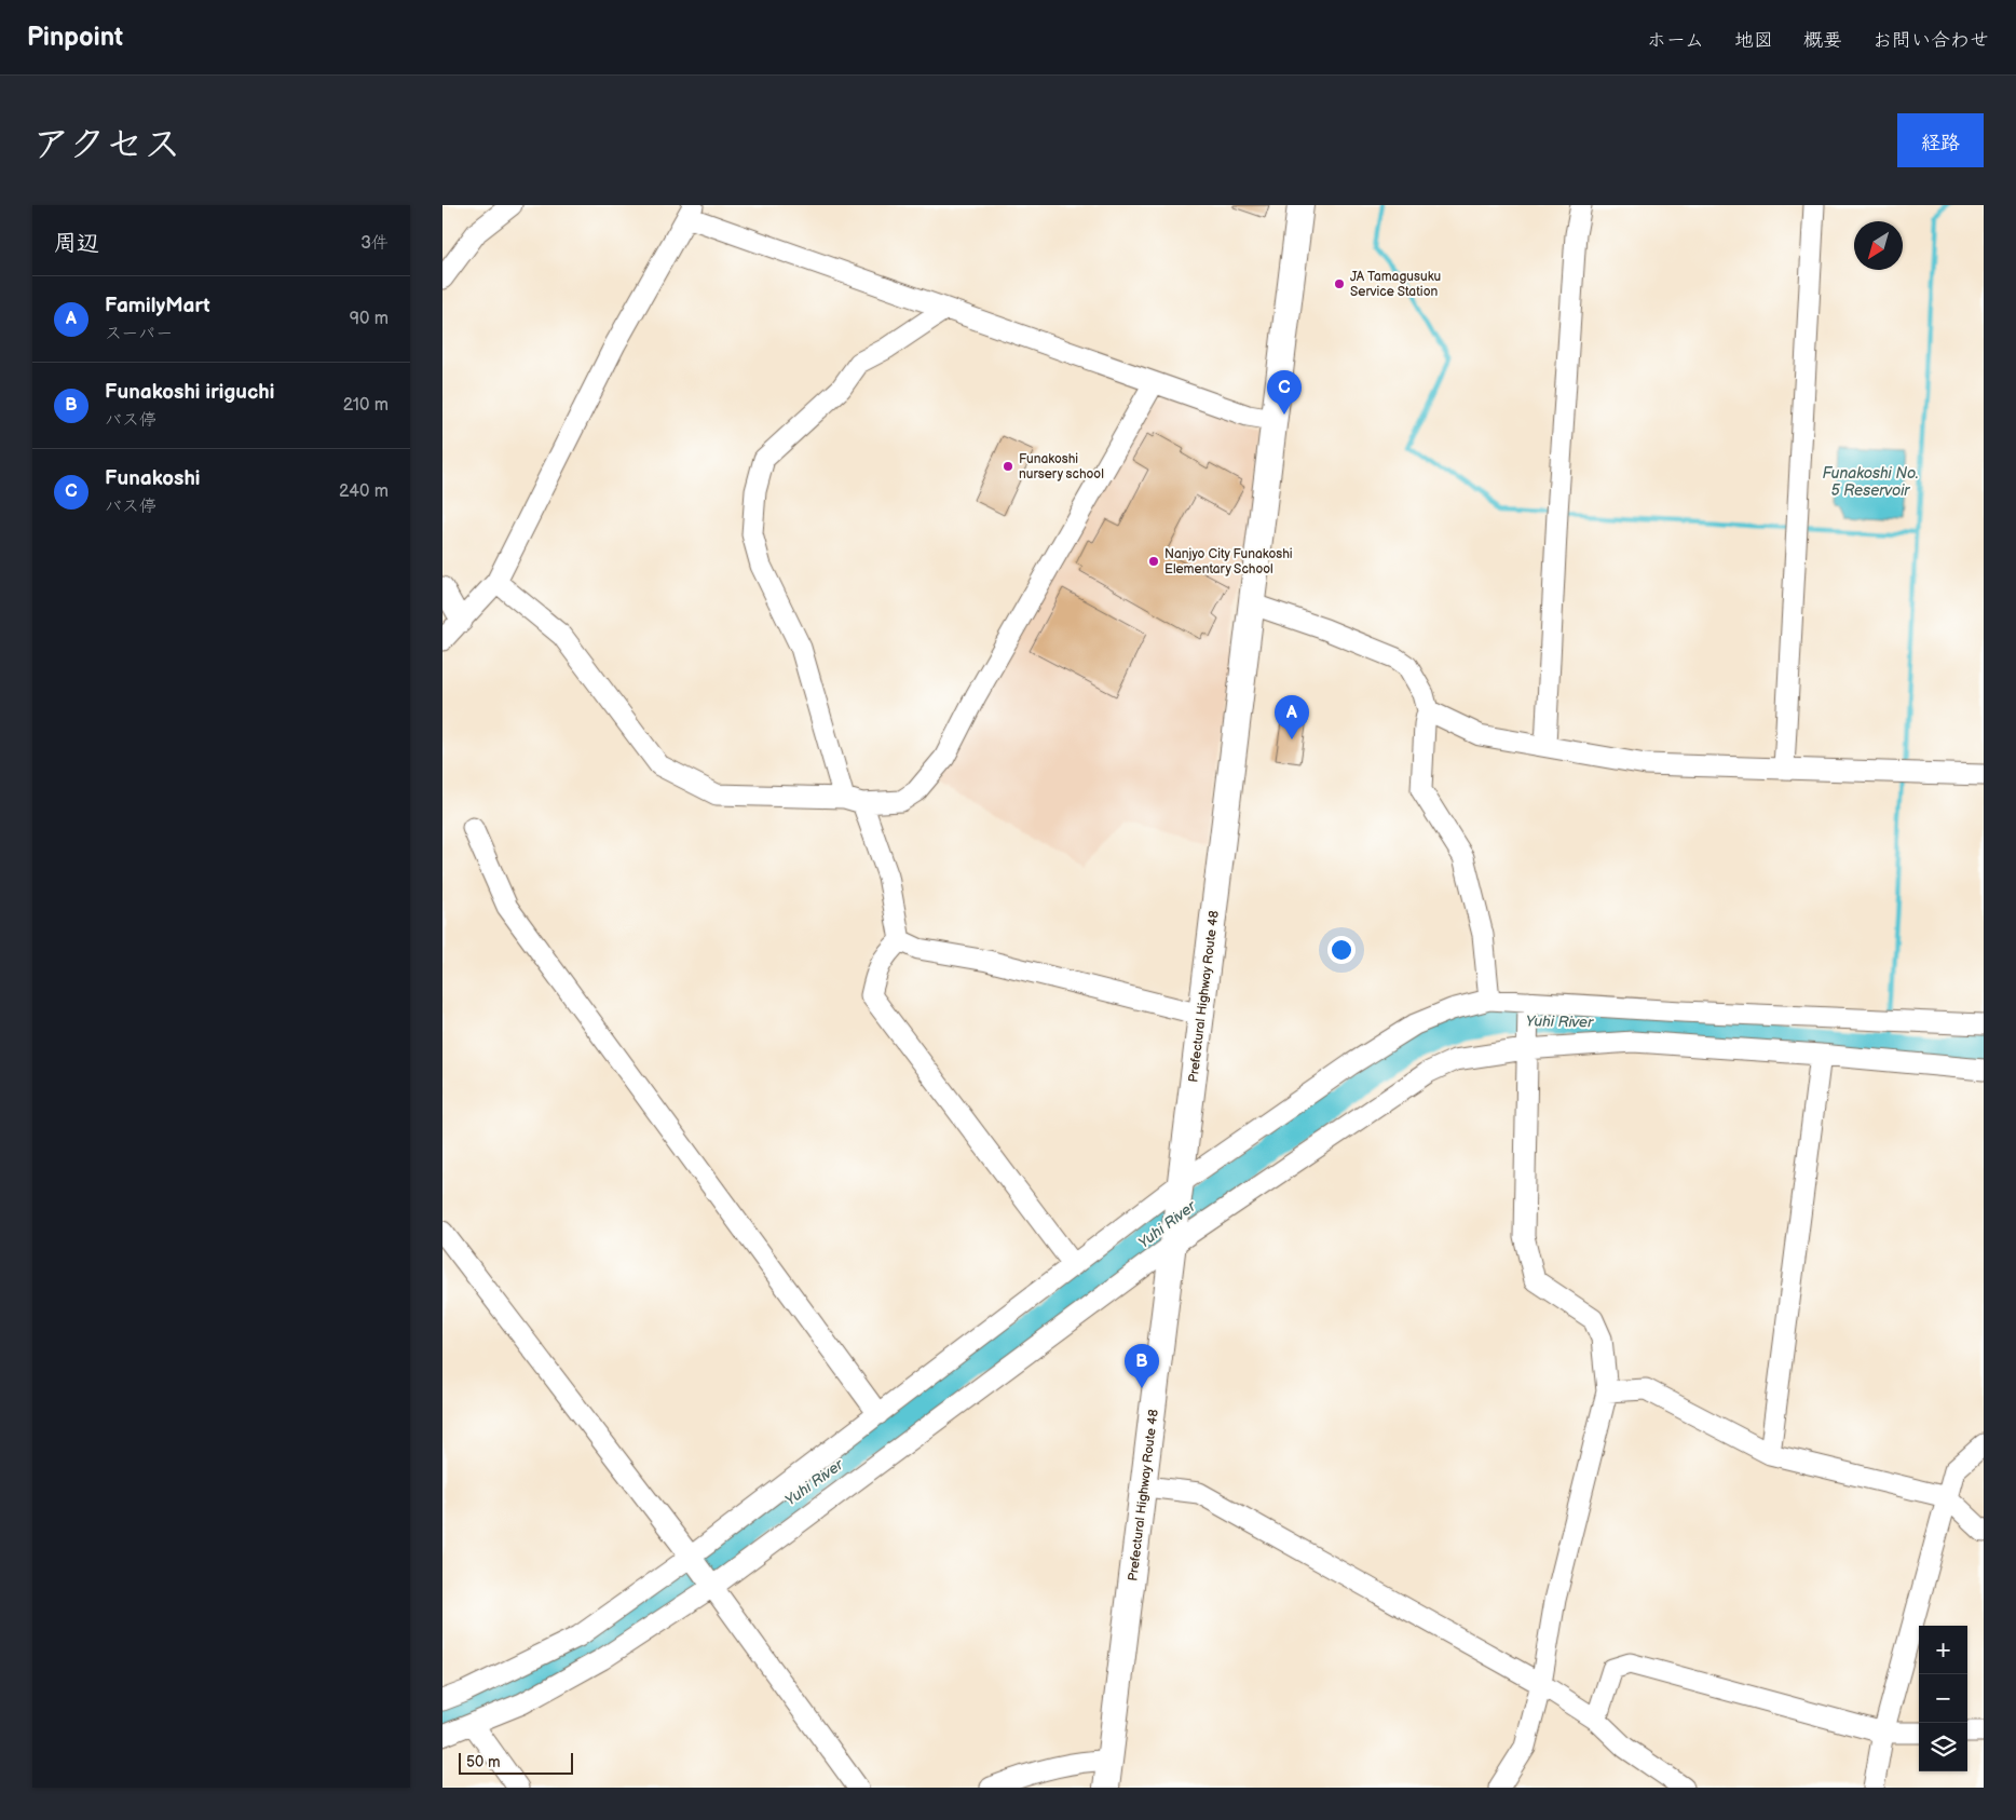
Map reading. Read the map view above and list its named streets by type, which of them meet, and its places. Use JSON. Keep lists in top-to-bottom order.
{
  "streets": {
    "main road": ["Prefectural Highway Route 48"]
  },
  "water": ["Funakoshi No. 5 Reservoir", "Yuhi River"],
  "places": ["JA Tamagusuku Service Station", "Funakoshi nursery school", "Nanjyo City Funakoshi Elementary School"],
  "scale_bar": "50 m",
  "north": "bottom left",
  "page": {
    "header": "Pinpoint",
    "nav": [
      "ホーム",
      "地図",
      "概要",
      "お問い合わせ"
    ],
    "title": "アクセス",
    "buttons": "経路",
    "heading": ["周辺", "3件"],
    "list": [
      {
        "mark": "A",
        "name": "FamilyMart",
        "note": "スーパー",
        "value": "90 m"
      },
      {
        "mark": "B",
        "name": "Funakoshi iriguchi",
        "note": "バス停",
        "value": "210 m"
      },
      {
        "mark": "C",
        "name": "Funakoshi",
        "note": "バス停",
        "value": "240 m"
      }
    ],
    "pins": ["C", "A", "B"],
    "map_buttons": ["+", "−"],
    "scale": "50 m"
  }
}
